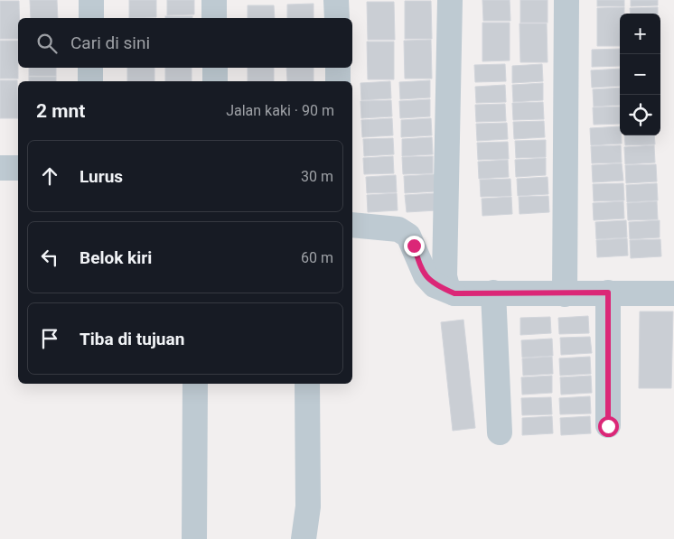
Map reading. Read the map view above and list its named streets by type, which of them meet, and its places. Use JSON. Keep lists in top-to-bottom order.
{
  "page": {
    "map_buttons": ["+", "−"],
    "search": "Cari di sini",
    "heading": ["2 mnt", "Jalan kaki · 90 m"],
    "list": [
      ["Lurus", "30 m"],
      ["Belok kiri", "60 m"],
      "Tiba di tujuan"
    ]
  }
}
